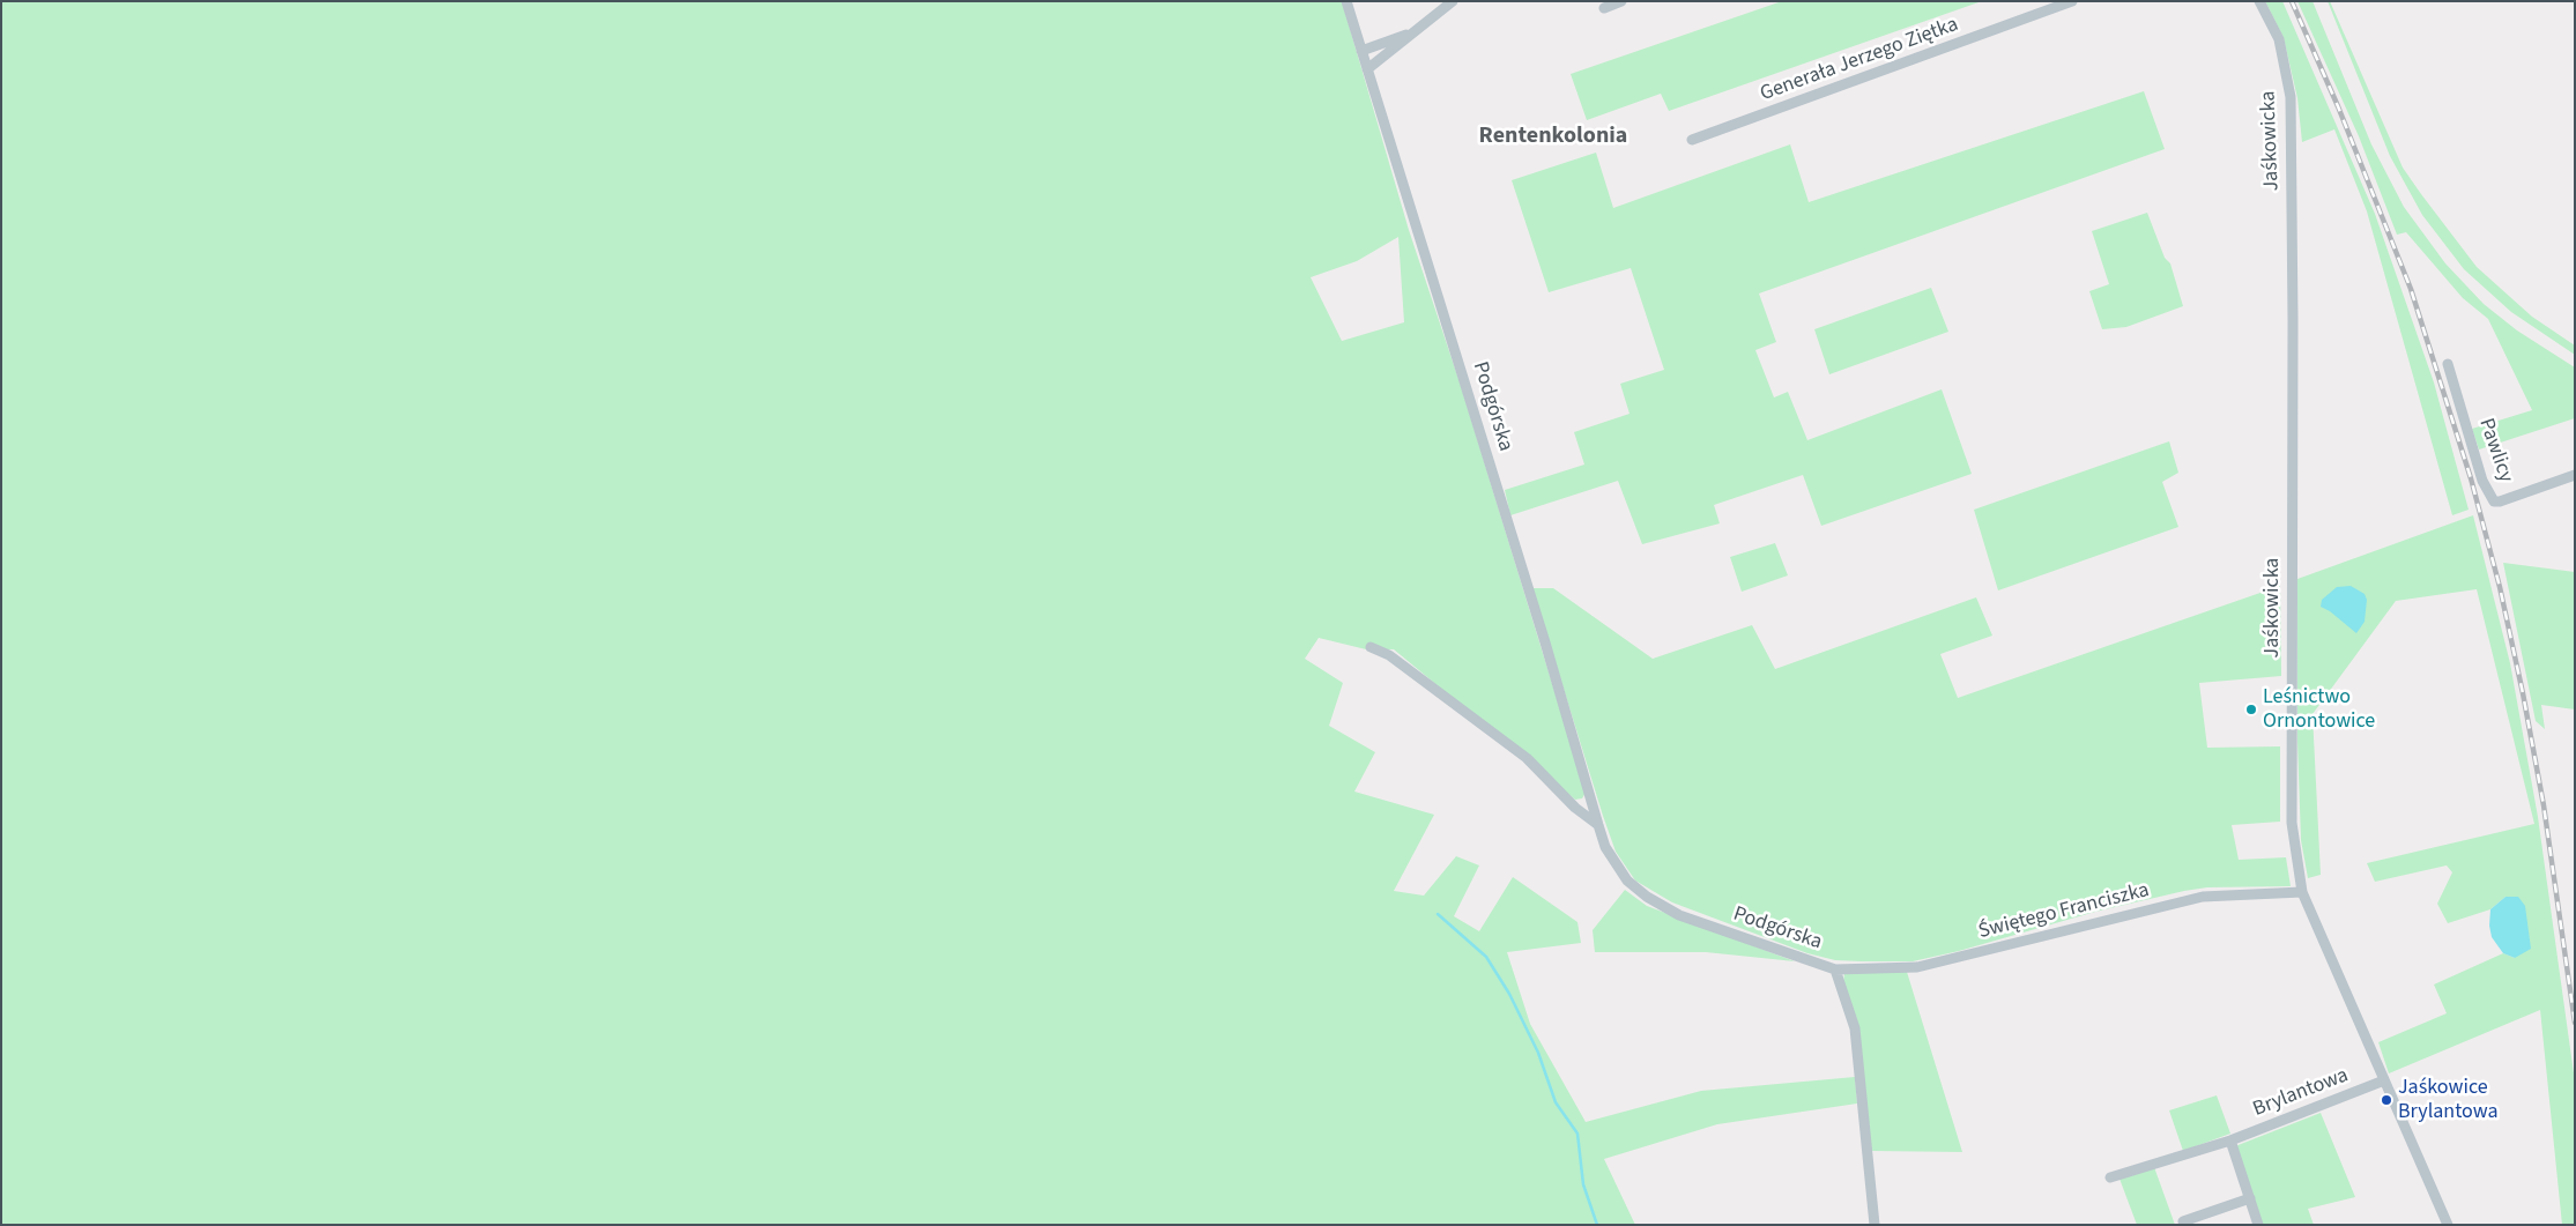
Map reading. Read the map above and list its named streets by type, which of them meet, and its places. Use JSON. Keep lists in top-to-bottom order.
{
  "streets": {
    "street": [
      "Generała Jerzego Ziętka",
      "Jaśkowicka",
      "Podgórska",
      "Pawlicy",
      "Świętego Franciszka",
      "Brylantowa"
    ]
  },
  "crossings": [
    ["Jaśkowicka", "Świętego Franciszka"],
    ["Jaśkowicka", "Brylantowa"],
    ["Podgórska", "Świętego Franciszka"]
  ],
  "districts": ["Rentenkolonia"],
  "places": ["Leśnictwo Ornontowice", "Jaśkowice Brylantowa"]
}
